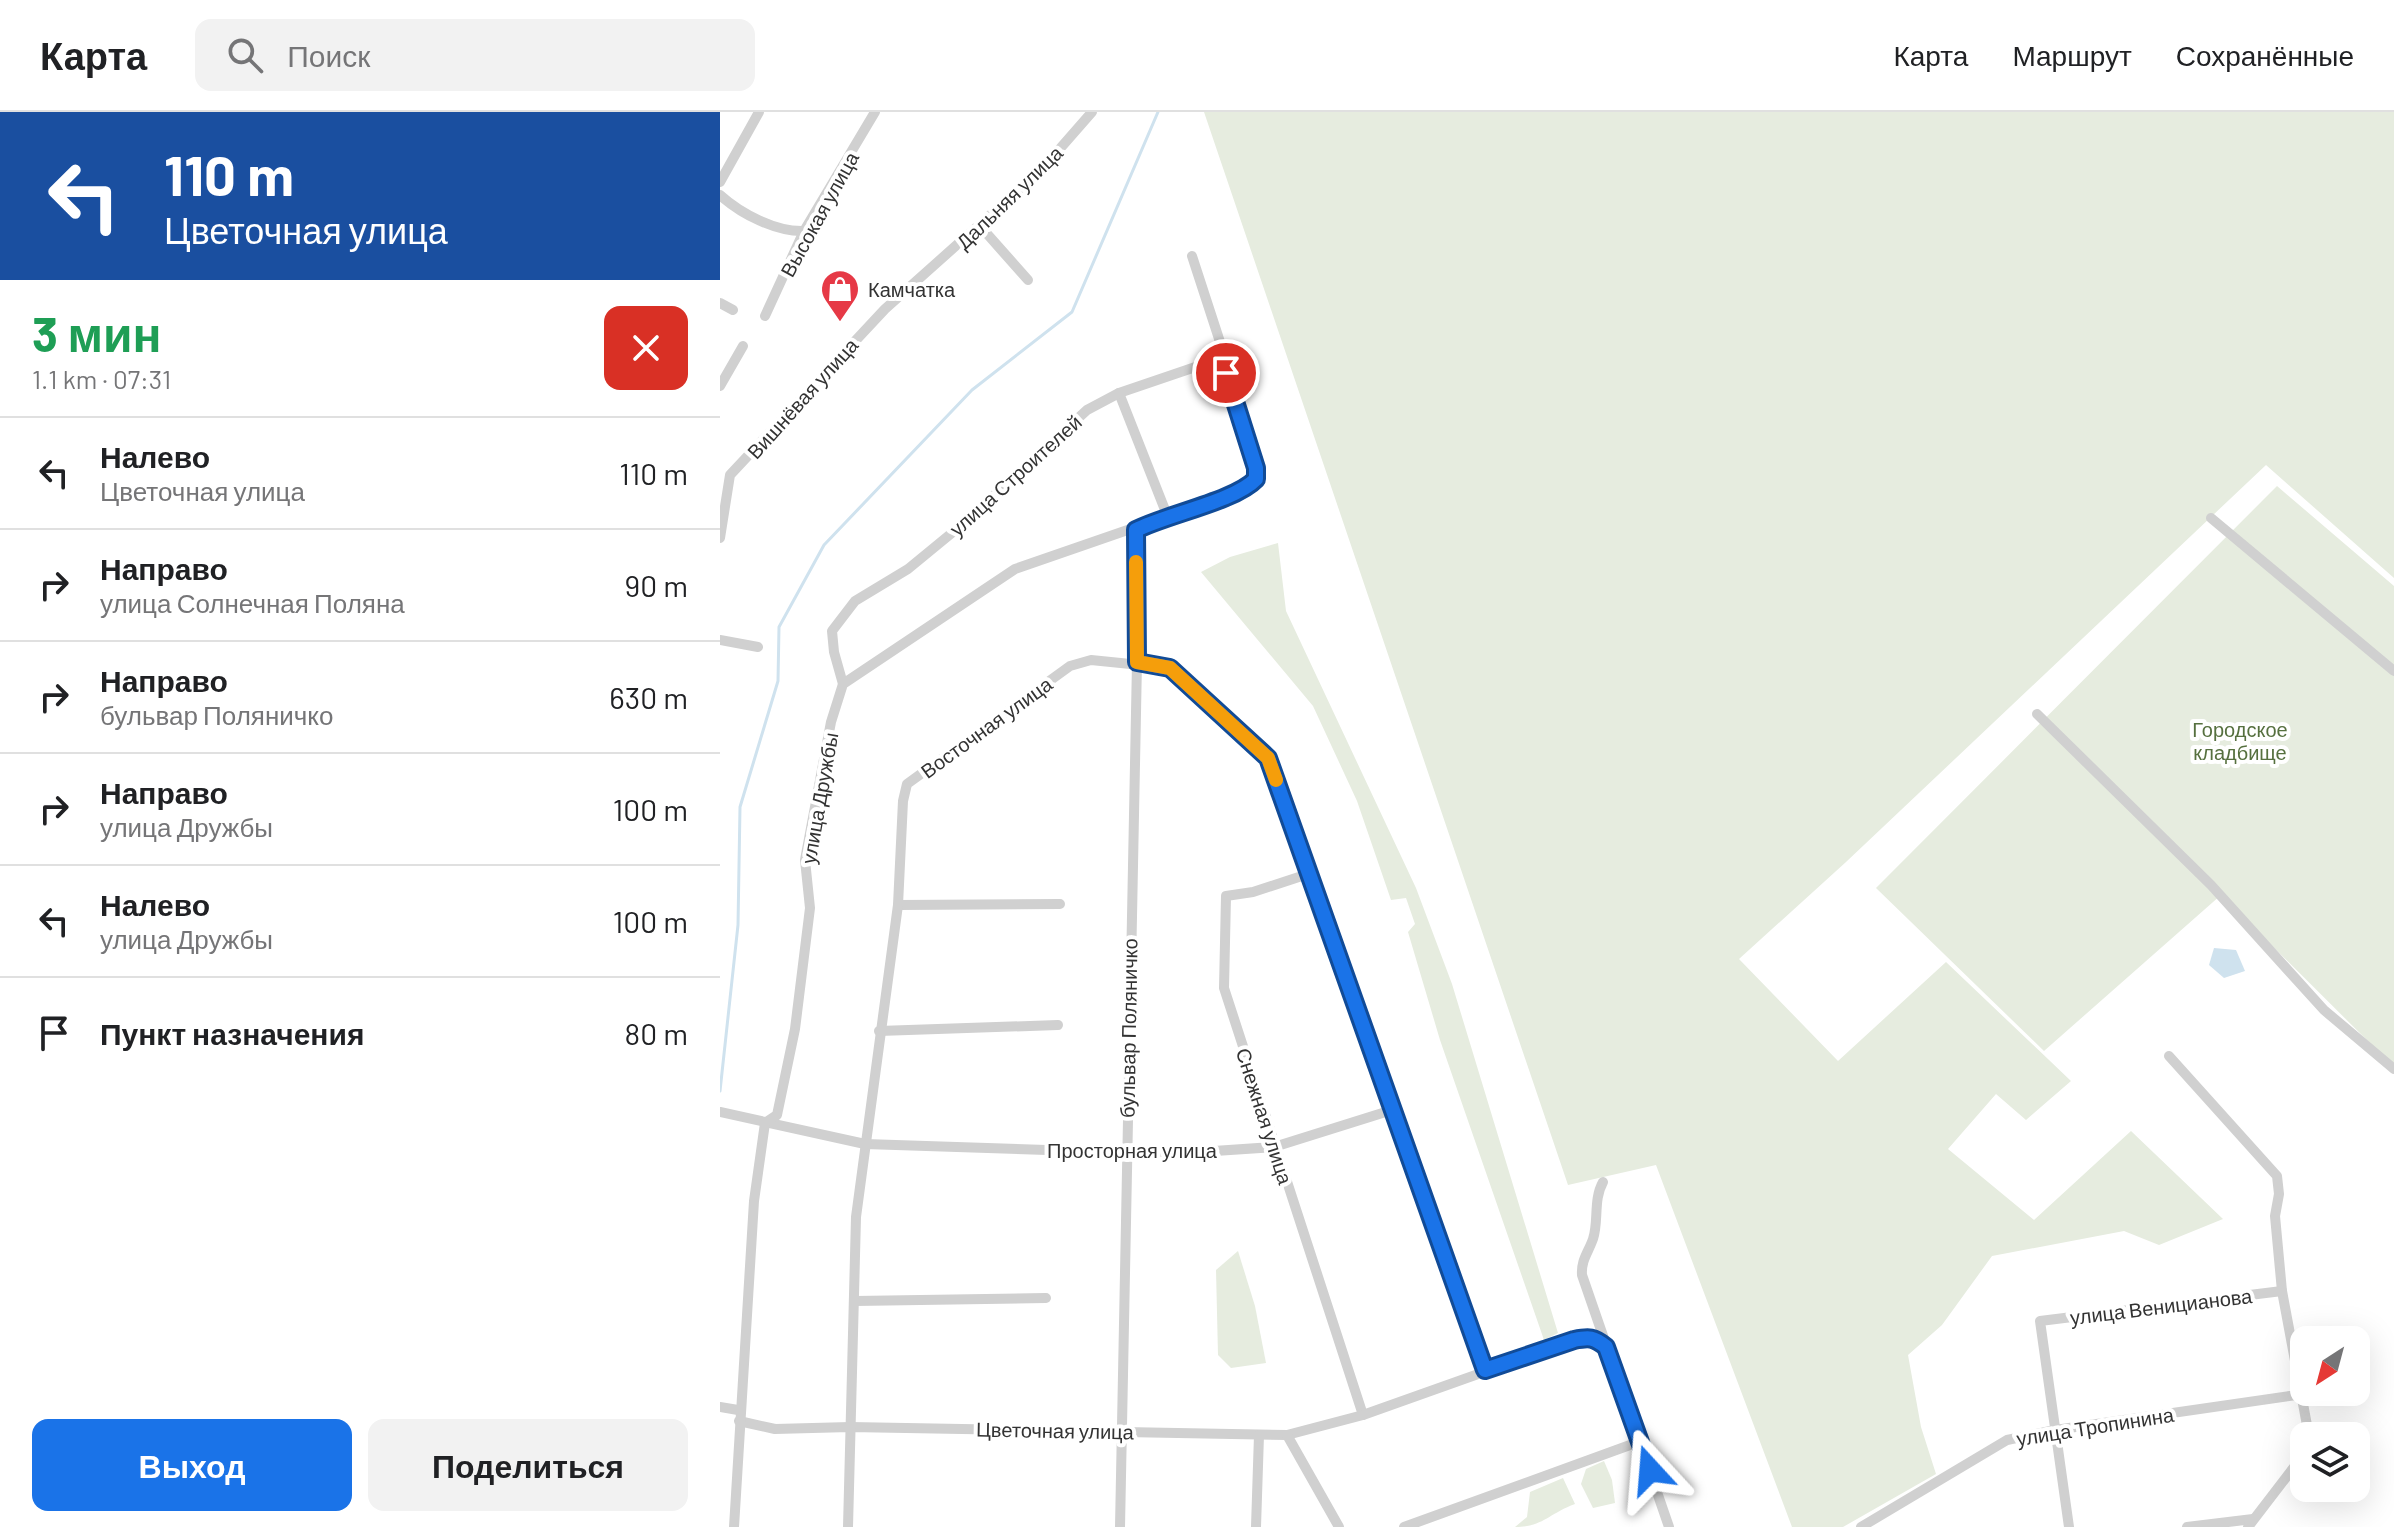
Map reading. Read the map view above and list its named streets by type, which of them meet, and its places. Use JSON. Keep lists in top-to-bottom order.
{
  "streets": {
    "street": [
      "Дальняя улица",
      "Высокая улица",
      "Вишнёвая улица",
      "улица Строителей",
      "Восточная улица",
      "улица Дружбы",
      "бульвар Поляничко",
      "Снежная улица",
      "Просторная улица",
      "улица Веницианова",
      "улица Тропинина",
      "Цветочная улица"
    ]
  },
  "crossings": [
    ["Дальняя улица", "Вишнёвая улица"],
    ["улица Строителей", "улица Дружбы"],
    ["Восточная улица", "бульвар Поляничко"],
    ["Восточная улица", "Снежная улица"],
    ["Восточная улица", "Просторная улица"],
    ["Восточная улица", "Цветочная улица"],
    ["улица Дружбы", "Просторная улица"],
    ["улица Дружбы", "Цветочная улица"],
    ["бульвар Поляничко", "Просторная улица"],
    ["бульвар Поляничко", "Цветочная улица"],
    ["Снежная улица", "Просторная улица"],
    ["Снежная улица", "Цветочная улица"],
    ["улица Веницианова", "улица Тропинина"]
  ],
  "parks": ["Городское кладбище"],
  "places": {
    "shop": ["Камчатка"]
  },
  "north": "bottom left",
  "page": {
    "header": "Карта",
    "search": "Поиск",
    "nav": ["Карта", "Маршрут", "Сохранённые"],
    "turn": ["110 m", "Цветочная улица"],
    "heading": ["3 мин", "1.1 km · 07:31"],
    "list": [
      {
        "name": "Налево",
        "note": "Цветочная улица",
        "value": "110 m"
      },
      {
        "name": "Направо",
        "note": "улица Солнечная Поляна",
        "value": "90 m"
      },
      {
        "name": "Направо",
        "note": "бульвар Поляничко",
        "value": "630 m"
      },
      {
        "name": "Направо",
        "note": "улица Дружбы",
        "value": "100 m"
      },
      {
        "name": "Налево",
        "note": "улица Дружбы",
        "value": "100 m"
      },
      {
        "name": "Пункт назначения",
        "value": "80 m"
      }
    ],
    "buttons": ["Выход", "Поделиться"]
  }
}
